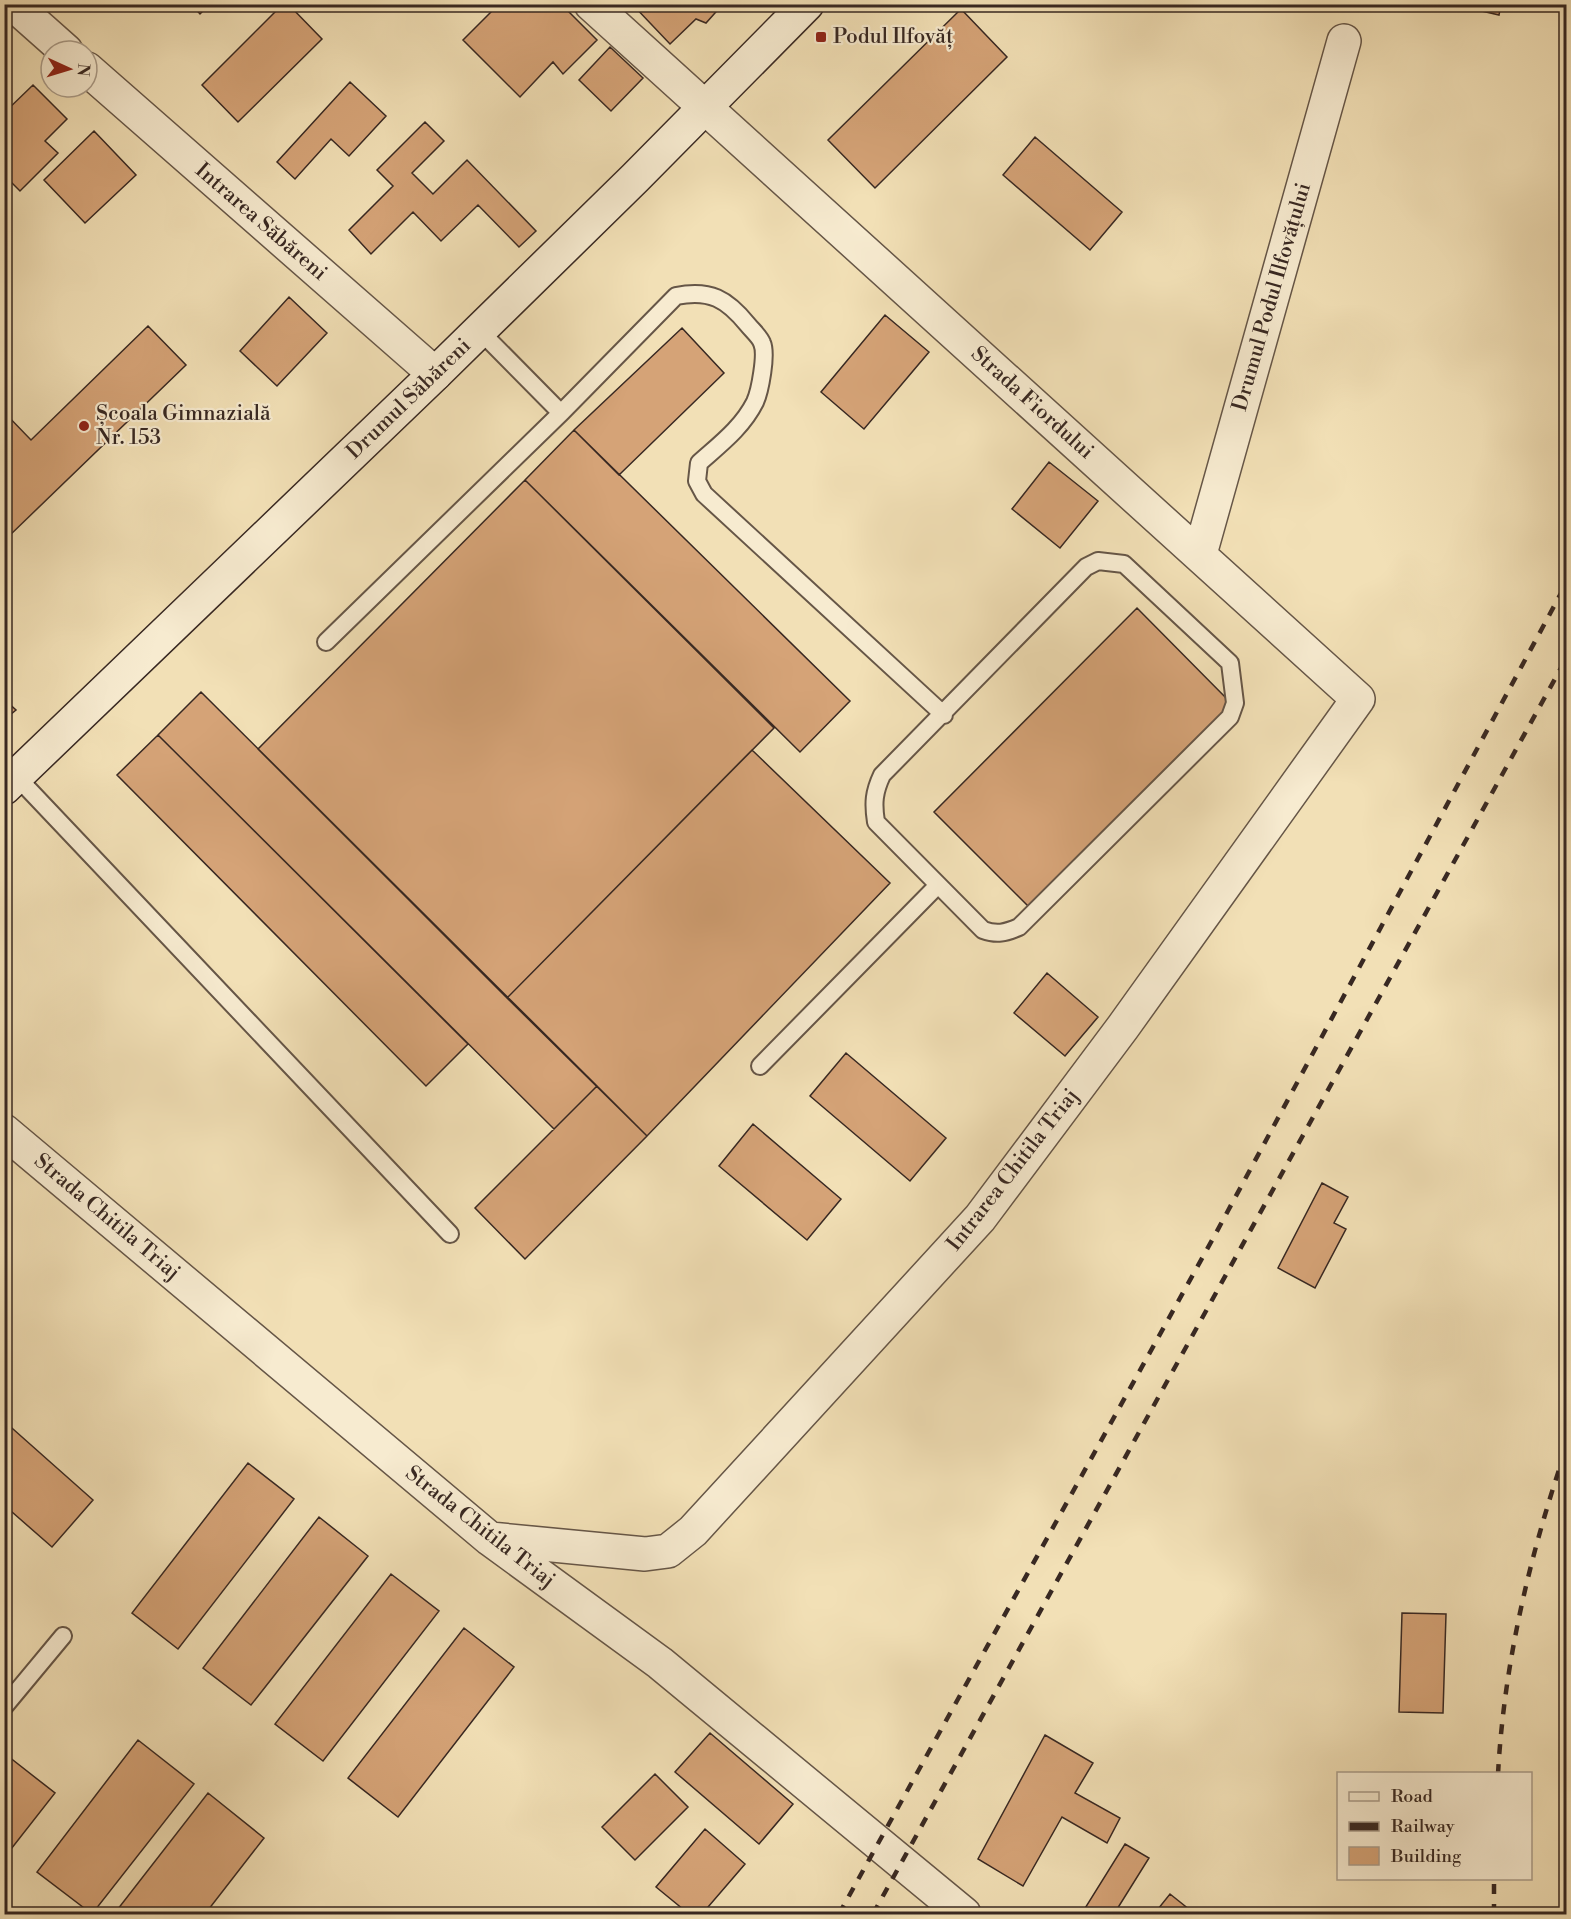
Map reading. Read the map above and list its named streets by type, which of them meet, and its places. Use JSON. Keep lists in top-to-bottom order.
{
  "streets": {
    "street": [
      "Intrarea Săbăreni",
      "Drumul Podul Ilfovățului",
      "Drumul Săbăreni",
      "Strada Fiordului",
      "Intrarea Chitila Triaj",
      "Strada Chitila Triaj"
    ]
  },
  "crossings": [
    ["Intrarea Săbăreni", "Drumul Săbăreni"],
    ["Drumul Podul Ilfovățului", "Strada Fiordului"],
    ["Drumul Săbăreni", "Strada Fiordului"],
    ["Strada Fiordului", "Intrarea Chitila Triaj"],
    ["Intrarea Chitila Triaj", "Strada Chitila Triaj"]
  ],
  "places": {
    "transit": ["Podul Ilfovăț"],
    "other": ["Școala Gimnazială Nr. 153"]
  },
  "legend": ["Road", "Railway", "Building"],
  "north": "right"
}
